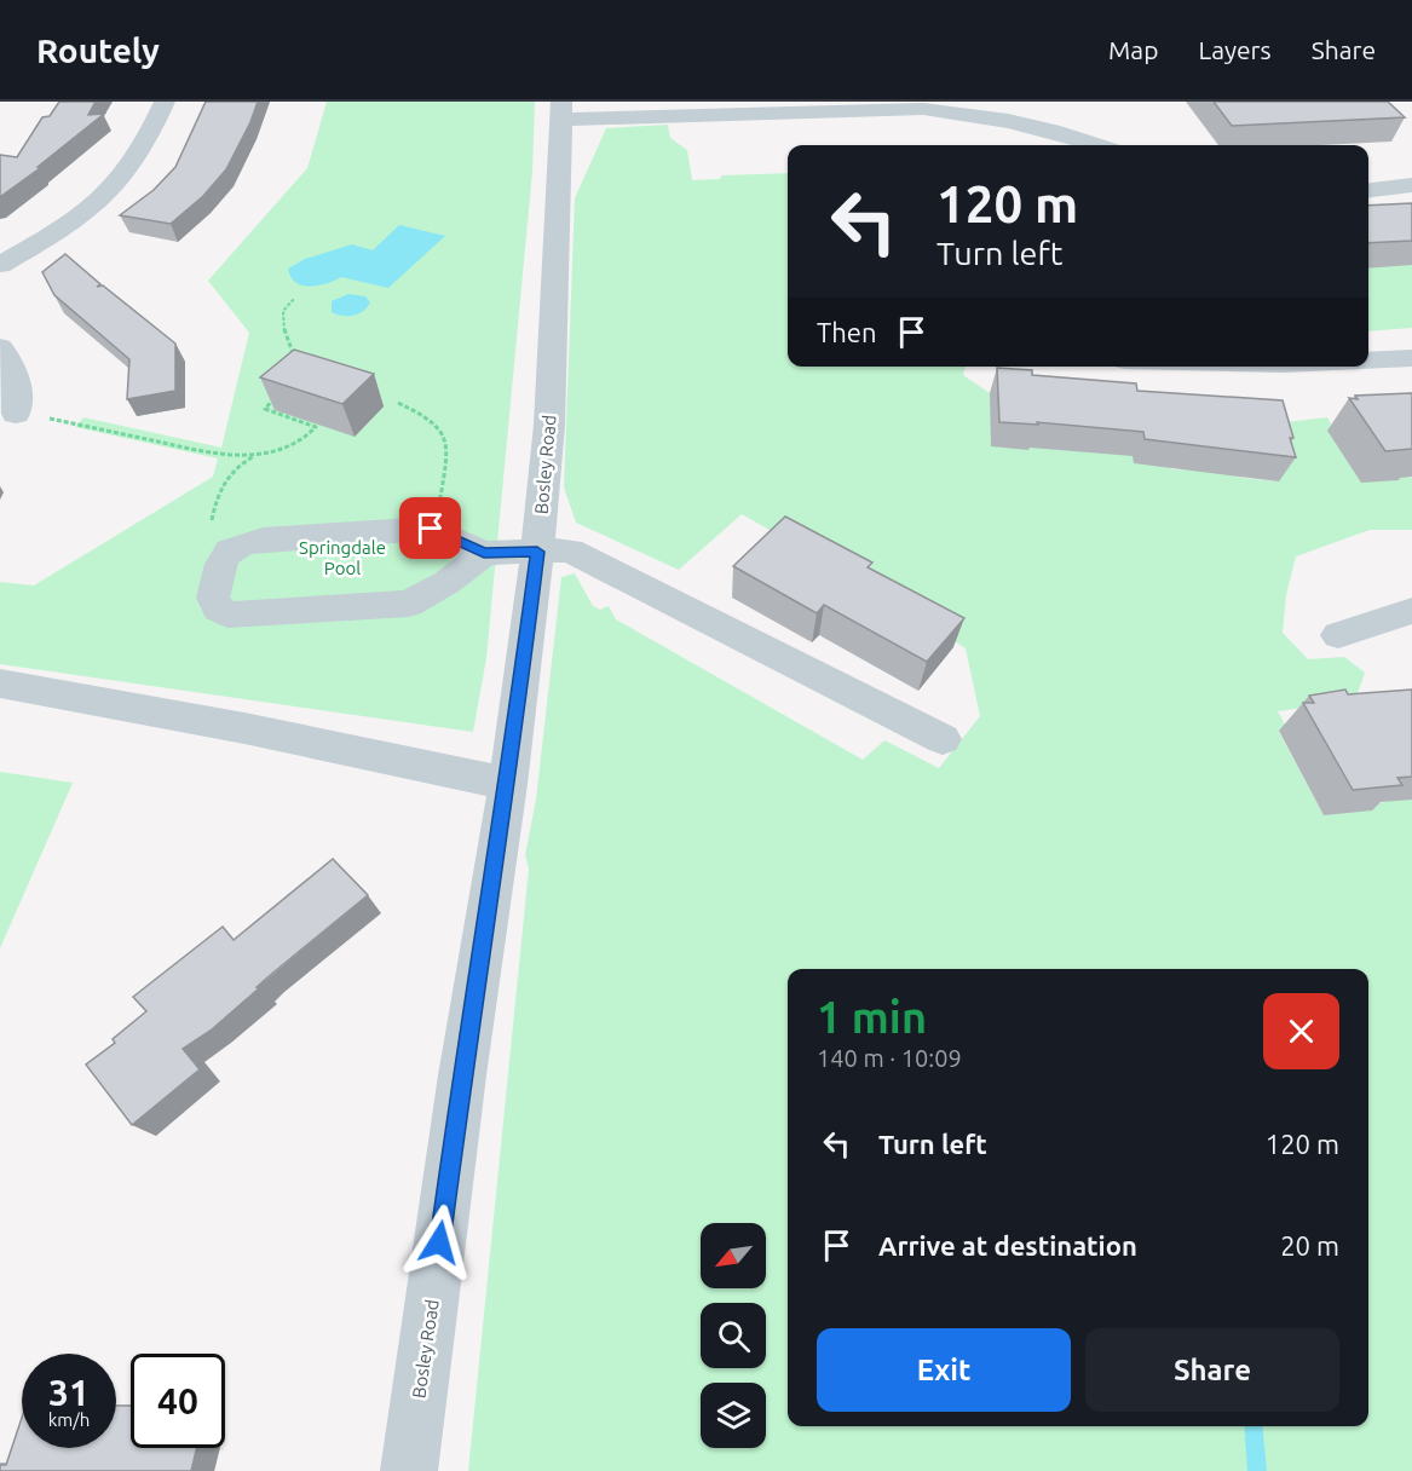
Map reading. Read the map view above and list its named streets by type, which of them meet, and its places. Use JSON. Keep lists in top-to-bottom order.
{
  "streets": {
    "street": ["Bosley Road"]
  },
  "parks": ["Springdale Pool"],
  "north": "bottom left",
  "page": {
    "header": "Routely",
    "nav": ["Map", "Layers", "Share"],
    "turn": ["120 m", "Turn left"],
    "then": "Then",
    "heading": ["1 min", "140 m · 10:09"],
    "list": [
      {
        "name": "Turn left",
        "value": "120 m"
      },
      {
        "name": "Arrive at destination",
        "value": "20 m"
      }
    ],
    "buttons": ["Exit", "Share"],
    "speed": "31 km/h",
    "limit": "40"
  }
}
